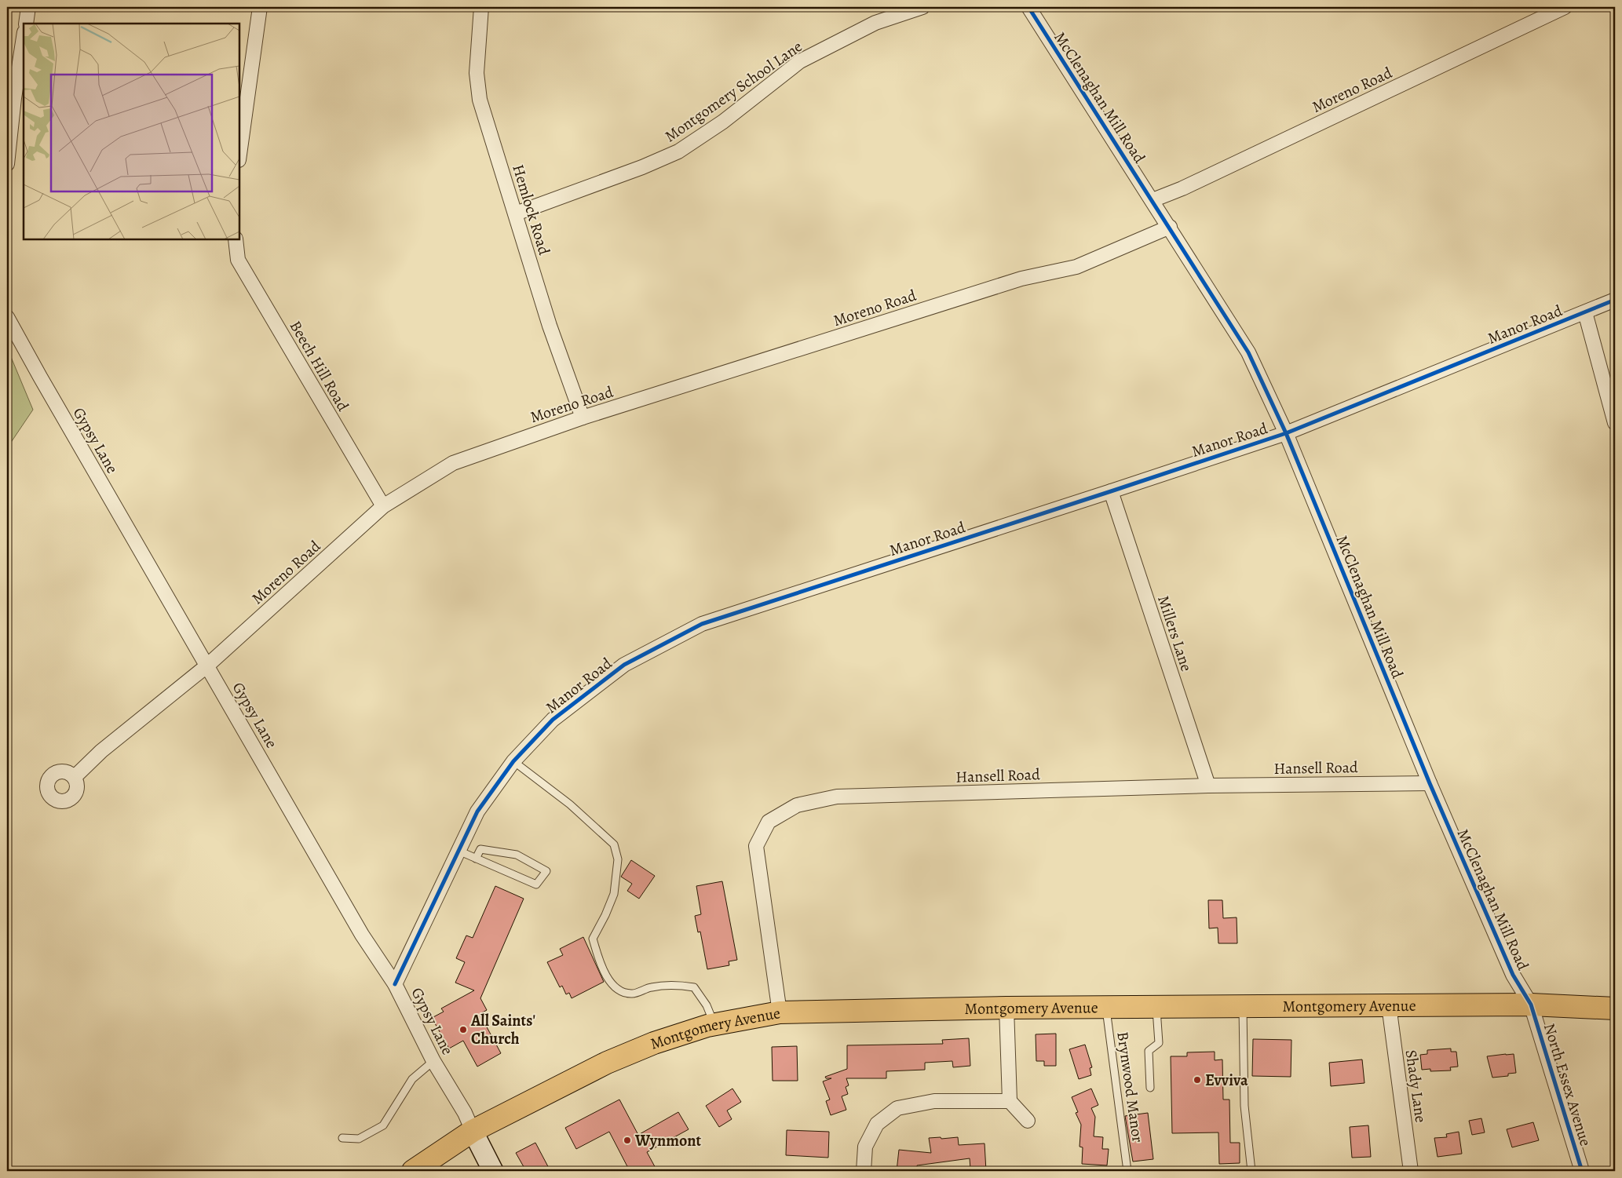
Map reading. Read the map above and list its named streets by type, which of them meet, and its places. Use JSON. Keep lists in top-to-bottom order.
{
  "streets": {
    "main road": ["Montgomery Avenue"],
    "street": [
      "Moreno Road",
      "Montgomery School Lane",
      "McClenaghan Mill Road",
      "Hemlock Road",
      "Manor Road",
      "Beech Hill Road",
      "Gypsy Lane",
      "Millers Lane",
      "Hansell Road",
      "North Essex Avenue",
      "Shady Lane"
    ],
    "lane": ["Brynwood Manor"]
  },
  "crossings": [
    ["Moreno Road", "McClenaghan Mill Road"],
    ["Moreno Road", "Hemlock Road"],
    ["Moreno Road", "Beech Hill Road"],
    ["Moreno Road", "Gypsy Lane"],
    ["Montgomery School Lane", "Hemlock Road"],
    ["McClenaghan Mill Road", "Manor Road"],
    ["McClenaghan Mill Road", "Hansell Road"],
    ["McClenaghan Mill Road", "Montgomery Avenue"],
    ["McClenaghan Mill Road", "North Essex Avenue"],
    ["Manor Road", "Gypsy Lane"],
    ["Manor Road", "Millers Lane"],
    ["Gypsy Lane", "Montgomery Avenue"],
    ["Millers Lane", "Hansell Road"],
    ["Hansell Road", "Montgomery Avenue"],
    ["Montgomery Avenue", "North Essex Avenue"],
    ["Montgomery Avenue", "Shady Lane"],
    ["Montgomery Avenue", "Brynwood Manor"]
  ],
  "places": ["All Saints' Church", "Evviva", "Wynmont"]
}
